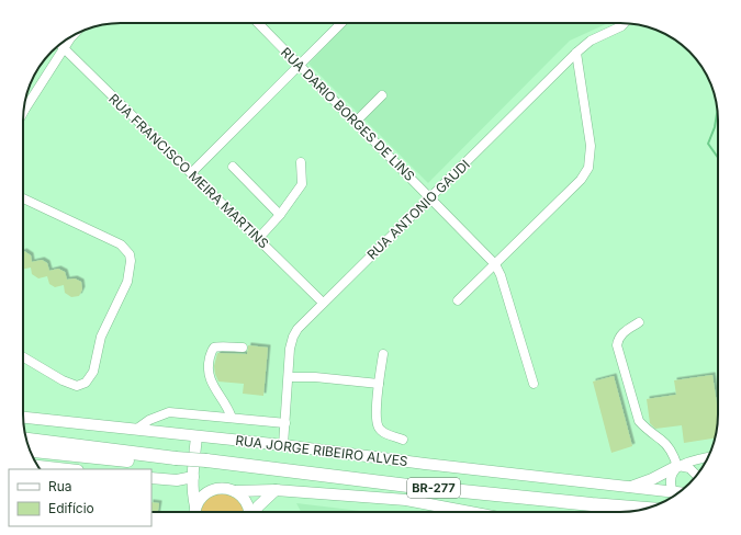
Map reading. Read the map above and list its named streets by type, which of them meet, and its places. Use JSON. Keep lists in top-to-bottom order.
{
  "streets": {
    "highway": ["BR-277"],
    "main road": ["RUA JORGE RIBEIRO ALVES"],
    "street": ["RUA DARIO BORGES DE LINS", "RUA FRANCISCO MEIRA MARTINS", "RUA ANTONIO GAUDI"]
  },
  "crossings": [
    ["RUA DARIO BORGES DE LINS", "RUA ANTONIO GAUDI"],
    ["RUA FRANCISCO MEIRA MARTINS", "RUA ANTONIO GAUDI"],
    ["RUA ANTONIO GAUDI", "RUA JORGE RIBEIRO ALVES"]
  ],
  "legend": ["Rua", "Edifício"]
}
